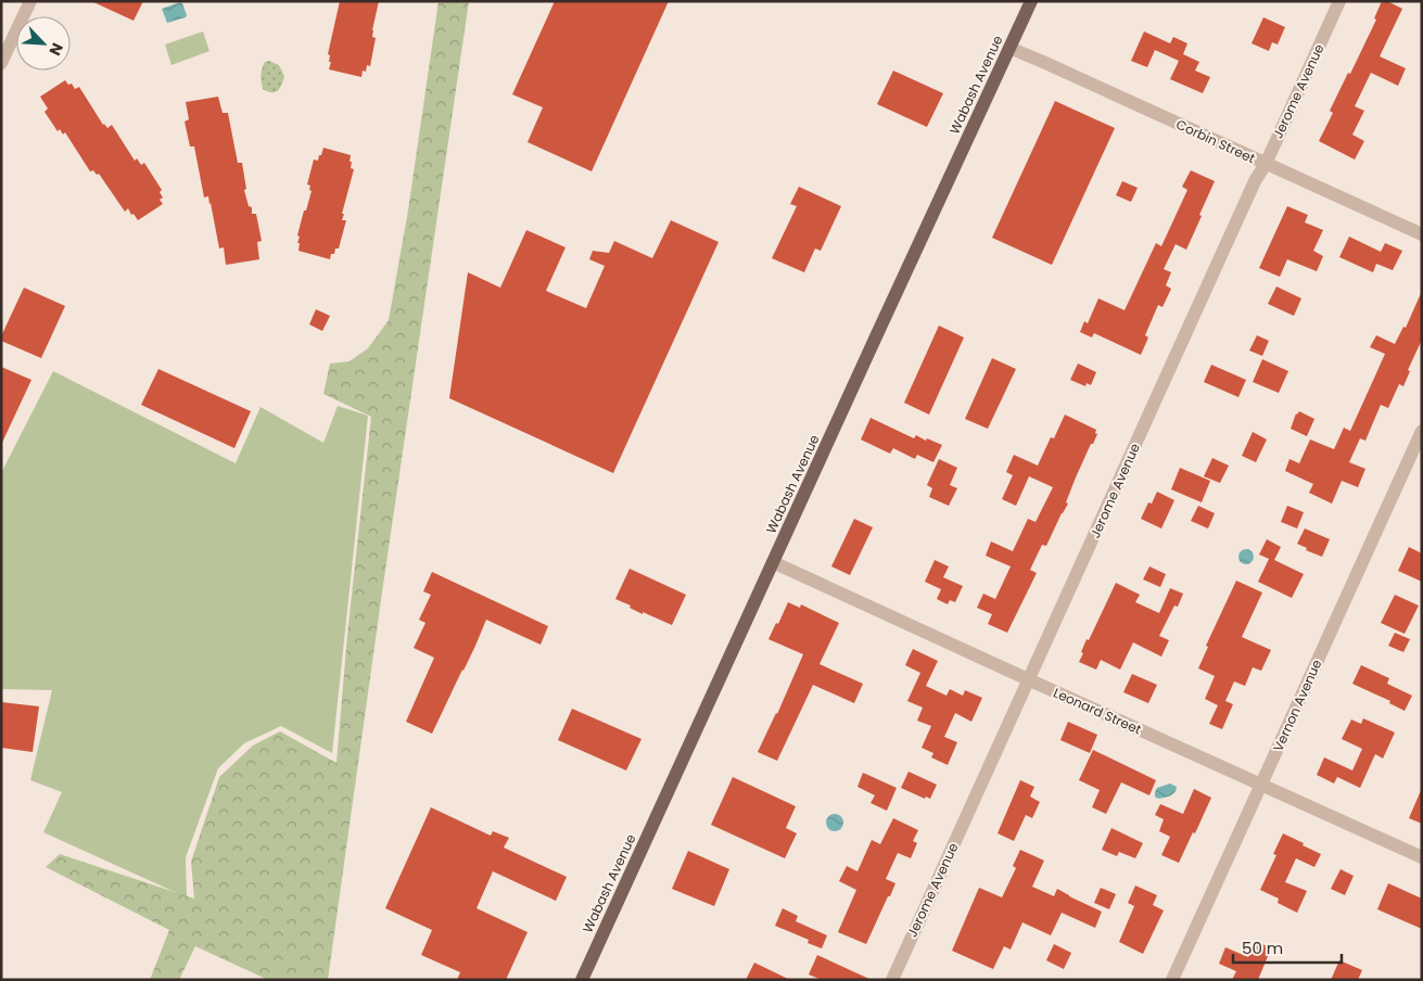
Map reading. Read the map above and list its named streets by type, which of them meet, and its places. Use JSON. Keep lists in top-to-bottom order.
{
  "streets": {
    "main road": ["Wabash Avenue"],
    "street": [
      "Jerome Avenue",
      "Corbin Street",
      "Vernon Avenue",
      "Leonard Street"
    ]
  },
  "crossings": [
    ["Wabash Avenue", "Corbin Street"],
    ["Wabash Avenue", "Leonard Street"],
    ["Jerome Avenue", "Corbin Street"],
    ["Jerome Avenue", "Leonard Street"],
    ["Vernon Avenue", "Leonard Street"]
  ],
  "scale_bar": "50 m",
  "north": "bottom right"
}
